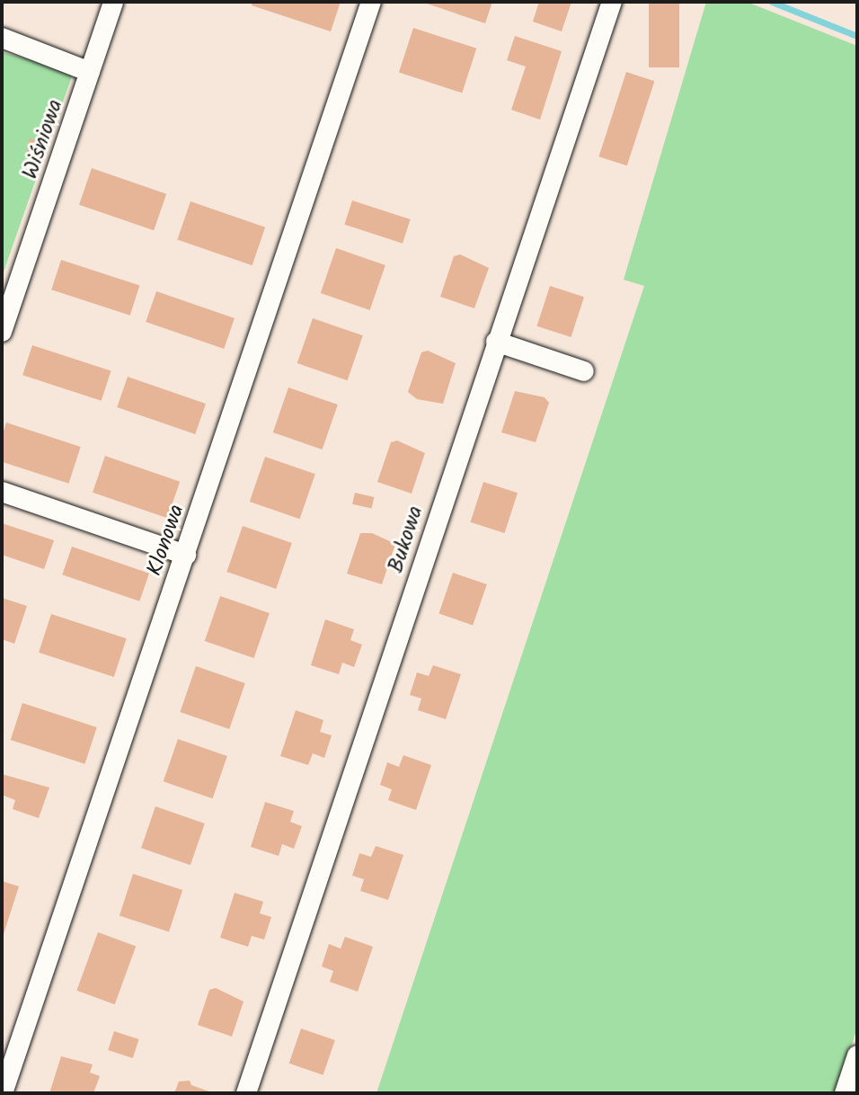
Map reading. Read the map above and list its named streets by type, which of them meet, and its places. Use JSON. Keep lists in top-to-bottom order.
{
  "streets": {
    "street": ["Wiśniowa", "Bukowa", "Klonowa"]
  }
}
